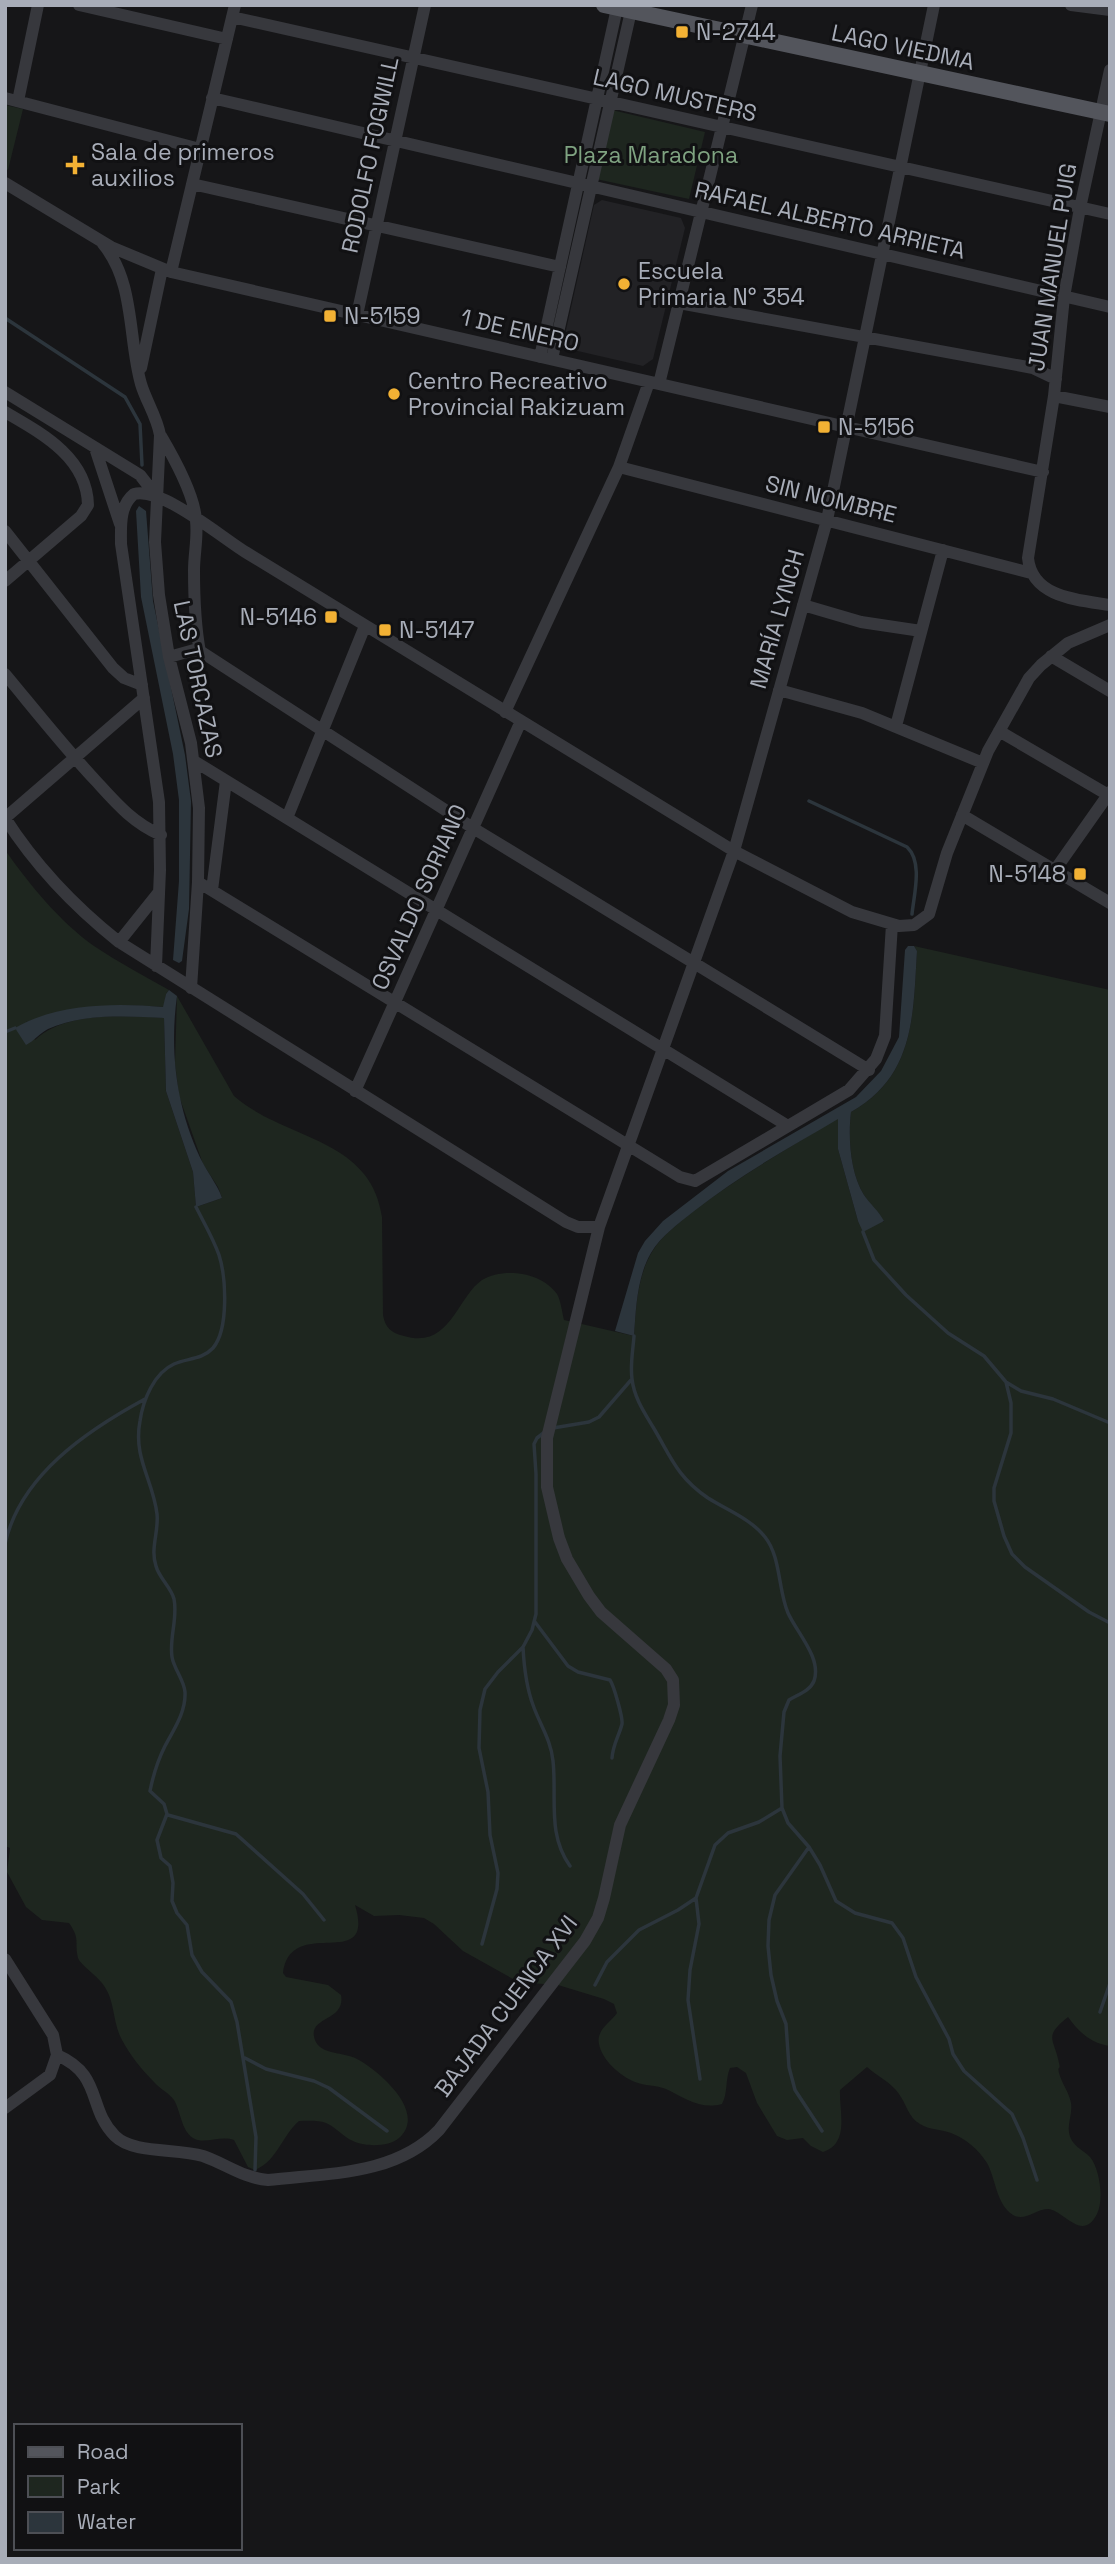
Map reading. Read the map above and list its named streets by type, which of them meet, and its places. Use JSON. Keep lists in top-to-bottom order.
{
  "streets": {
    "main road": ["LAGO VIEDMA"],
    "street": [
      "LAGO MUSTERS",
      "RODOLFO FOGWILL",
      "RAFAEL ALBERTO ARRIETA",
      "JUAN MANUEL PUIG",
      "1 DE ENERO",
      "SIN NOMBRE",
      "MARÍA LYNCH",
      "LAS TORCAZAS",
      "OSVALDO SORIANO",
      "BAJADA CUENCA XVI"
    ]
  },
  "crossings": [
    ["LAGO VIEDMA", "JUAN MANUEL PUIG"],
    ["LAGO VIEDMA", "MARÍA LYNCH"],
    ["LAGO MUSTERS", "RODOLFO FOGWILL"],
    ["LAGO MUSTERS", "JUAN MANUEL PUIG"],
    ["LAGO MUSTERS", "MARÍA LYNCH"],
    ["LAGO MUSTERS", "LAS TORCAZAS"],
    ["RODOLFO FOGWILL", "RAFAEL ALBERTO ARRIETA"],
    ["RODOLFO FOGWILL", "1 DE ENERO"],
    ["RAFAEL ALBERTO ARRIETA", "JUAN MANUEL PUIG"],
    ["RAFAEL ALBERTO ARRIETA", "MARÍA LYNCH"],
    ["RAFAEL ALBERTO ARRIETA", "LAS TORCAZAS"],
    ["JUAN MANUEL PUIG", "1 DE ENERO"],
    ["1 DE ENERO", "MARÍA LYNCH"],
    ["1 DE ENERO", "LAS TORCAZAS"],
    ["SIN NOMBRE", "MARÍA LYNCH"],
    ["MARÍA LYNCH", "BAJADA CUENCA XVI"]
  ],
  "parks": ["Plaza Maradona"],
  "places": {
    "transit": [
      "N-2744",
      "N-5159",
      "N-5156",
      "N-5146",
      "N-5147",
      "N-5148"
    ],
    "health": ["Sala de primeros auxilios"],
    "other": ["Escuela Primaria N° 354", "Centro Recreativo Provincial Rakizuam"]
  },
  "legend": ["Road", "Park", "Water"]
}
